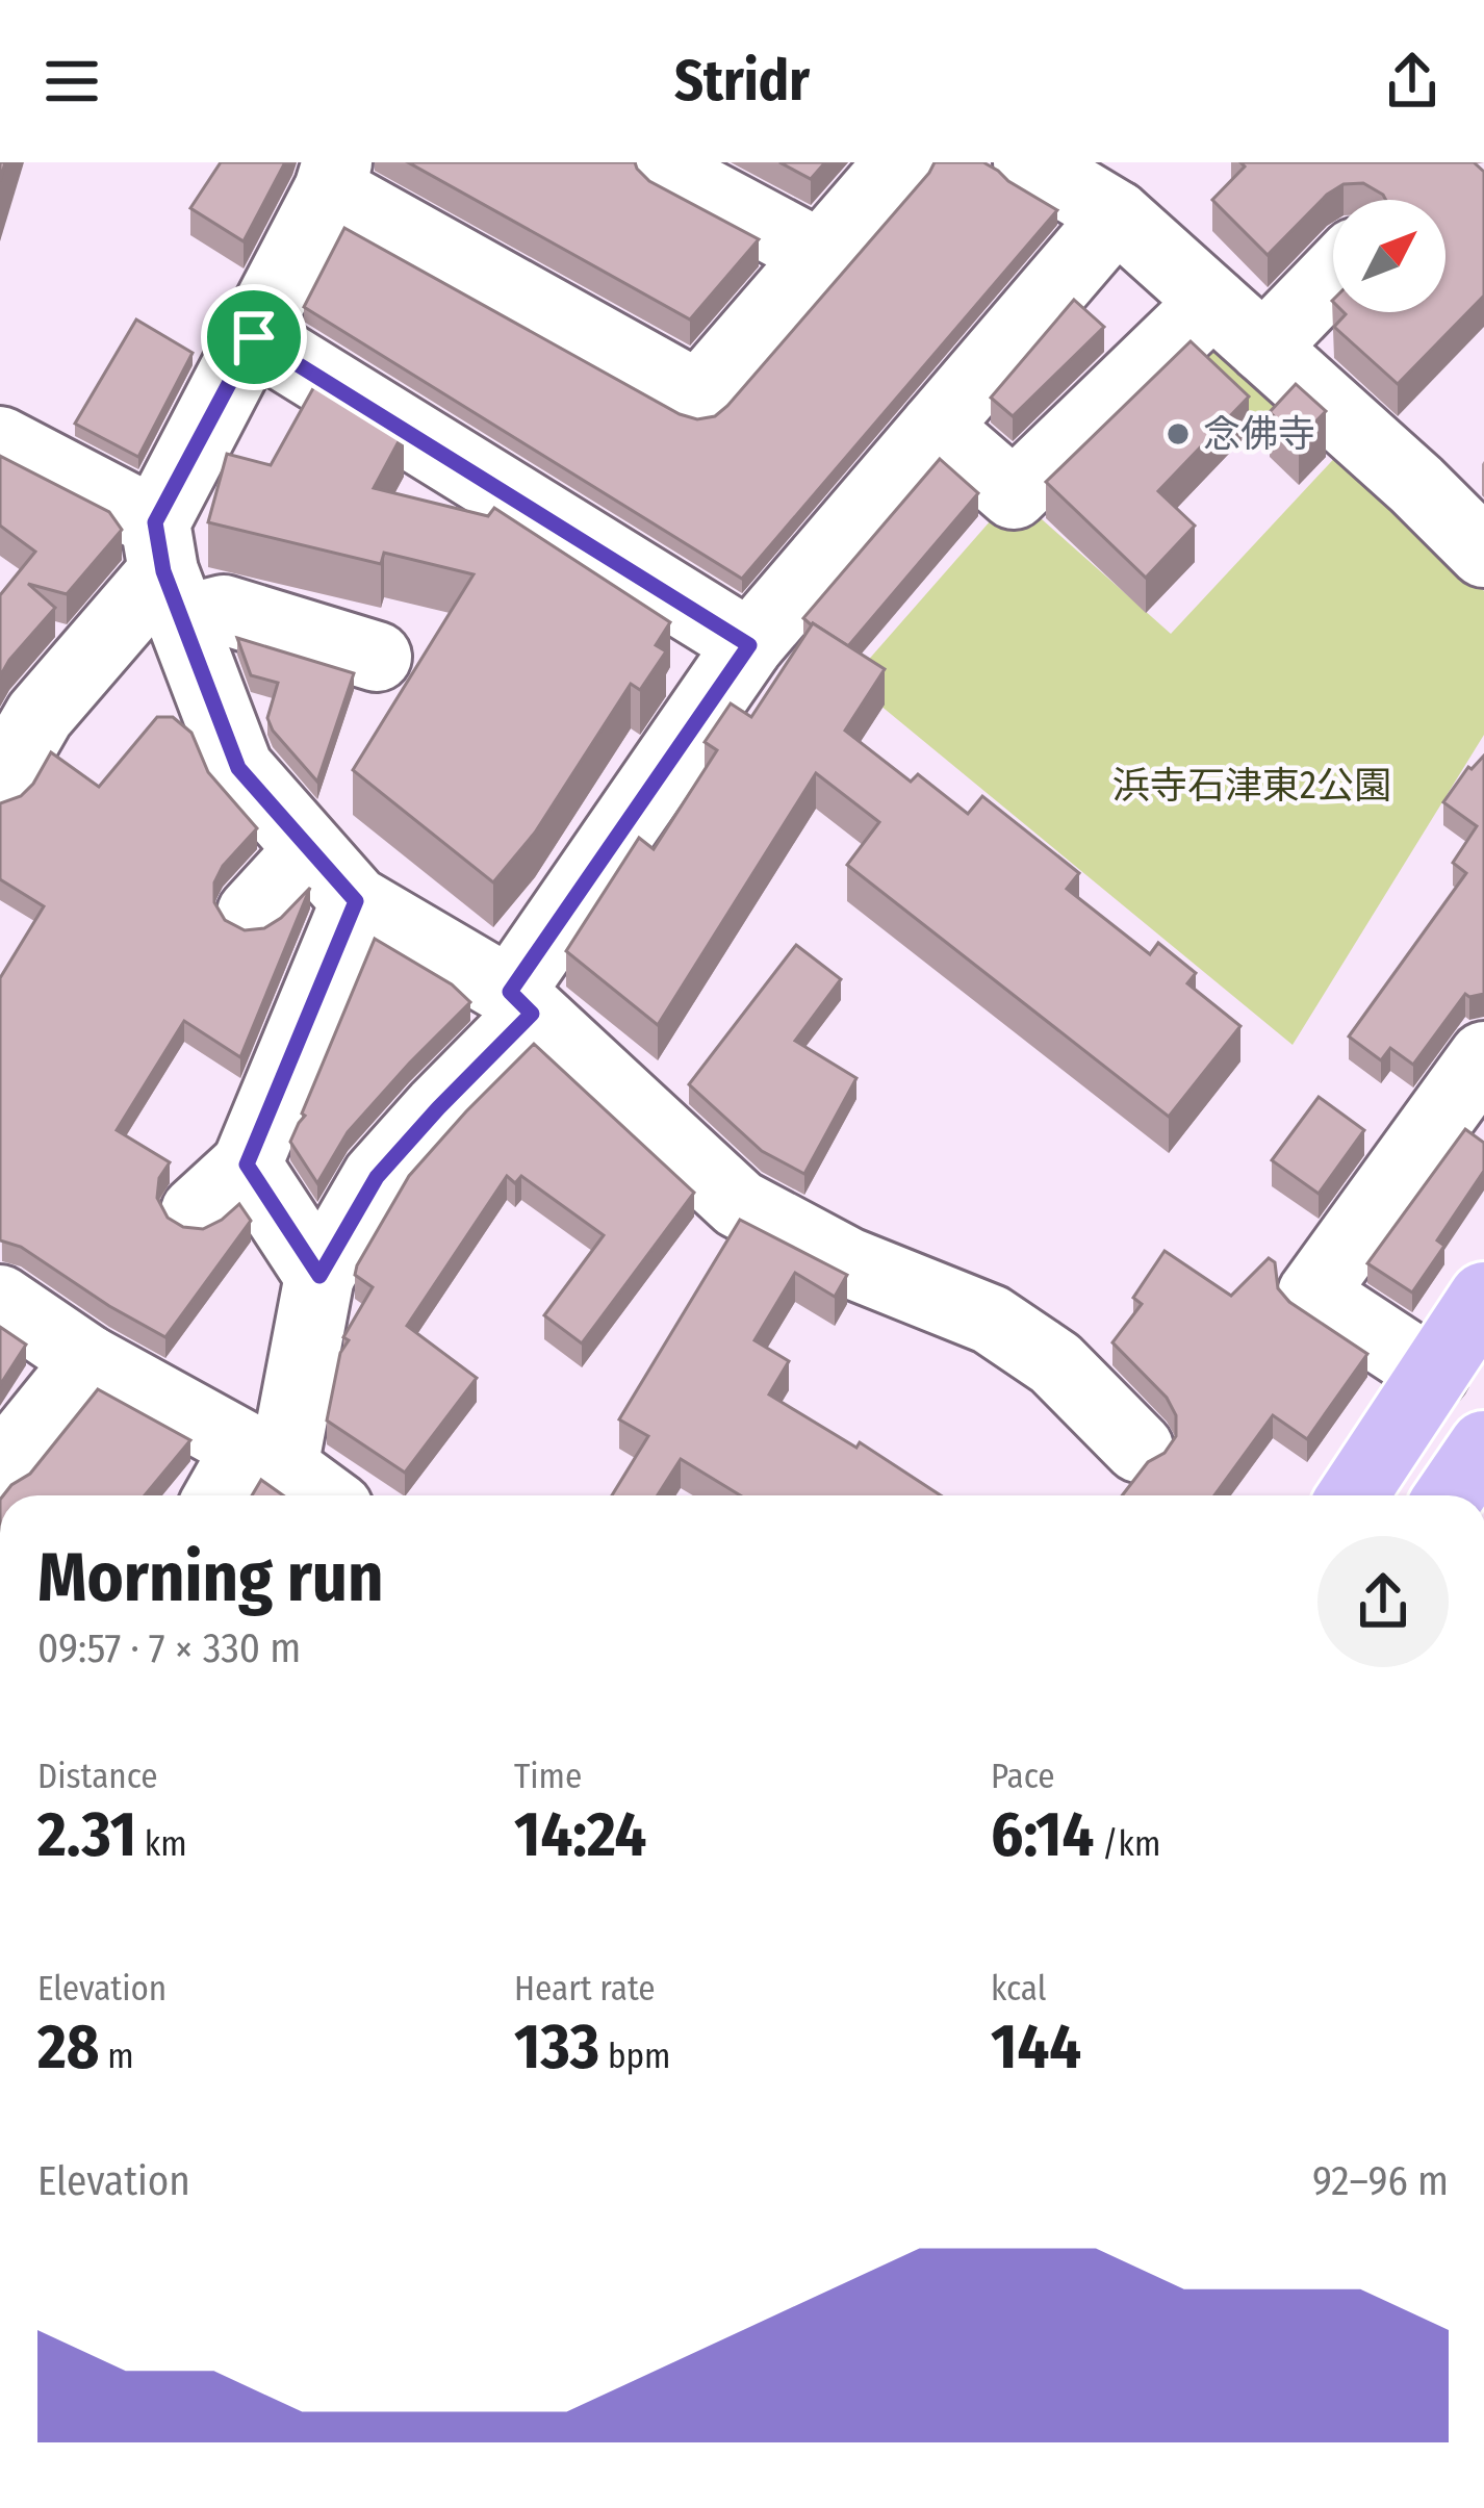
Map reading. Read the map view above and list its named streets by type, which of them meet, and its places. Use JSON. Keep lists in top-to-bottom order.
{
  "parks": ["浜寺石津東2公園"],
  "places": ["念佛寺"],
  "north": "top right",
  "page": {
    "header": "Stridr",
    "heading": ["Morning run", "09:57 · 7 × 330 m"],
    "stats": [
      ["Distance", "2.31 km"],
      ["Time", "14:24"],
      ["Pace", "6:14 /km"],
      ["Elevation", "28 m"],
      ["Heart rate", "133 bpm"],
      ["kcal", "144"]
    ],
    "chart": ["Elevation", "92–96 m"]
  }
}
